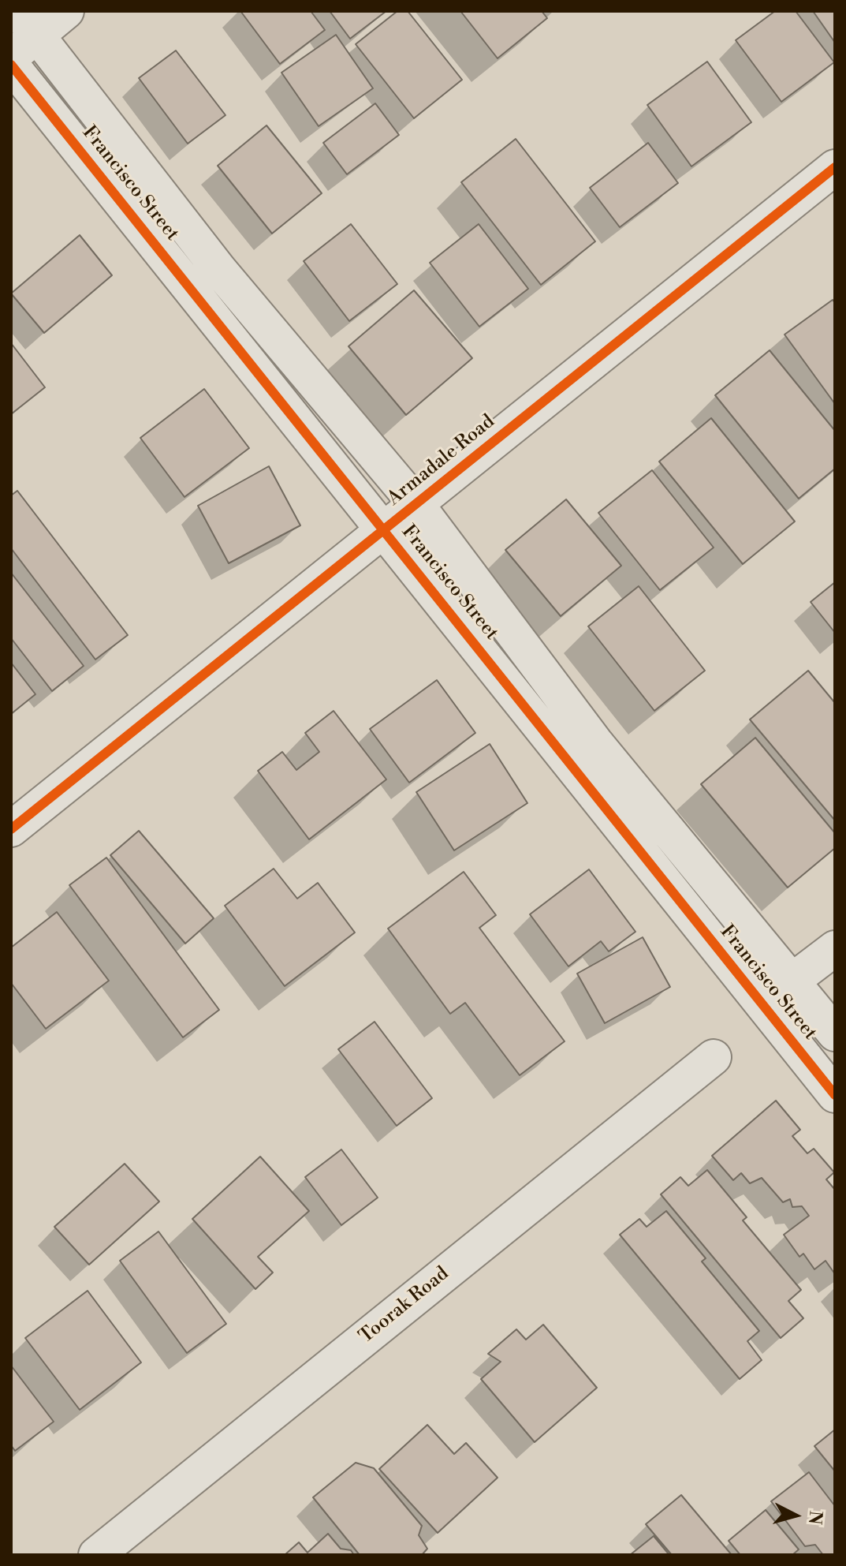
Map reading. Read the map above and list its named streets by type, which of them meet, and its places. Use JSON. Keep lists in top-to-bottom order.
{
  "streets": {
    "street": ["Francisco Street", "Armadale Road", "Toorak Road"]
  },
  "crossings": [
    ["Francisco Street", "Armadale Road"]
  ],
  "north": "right"
}
